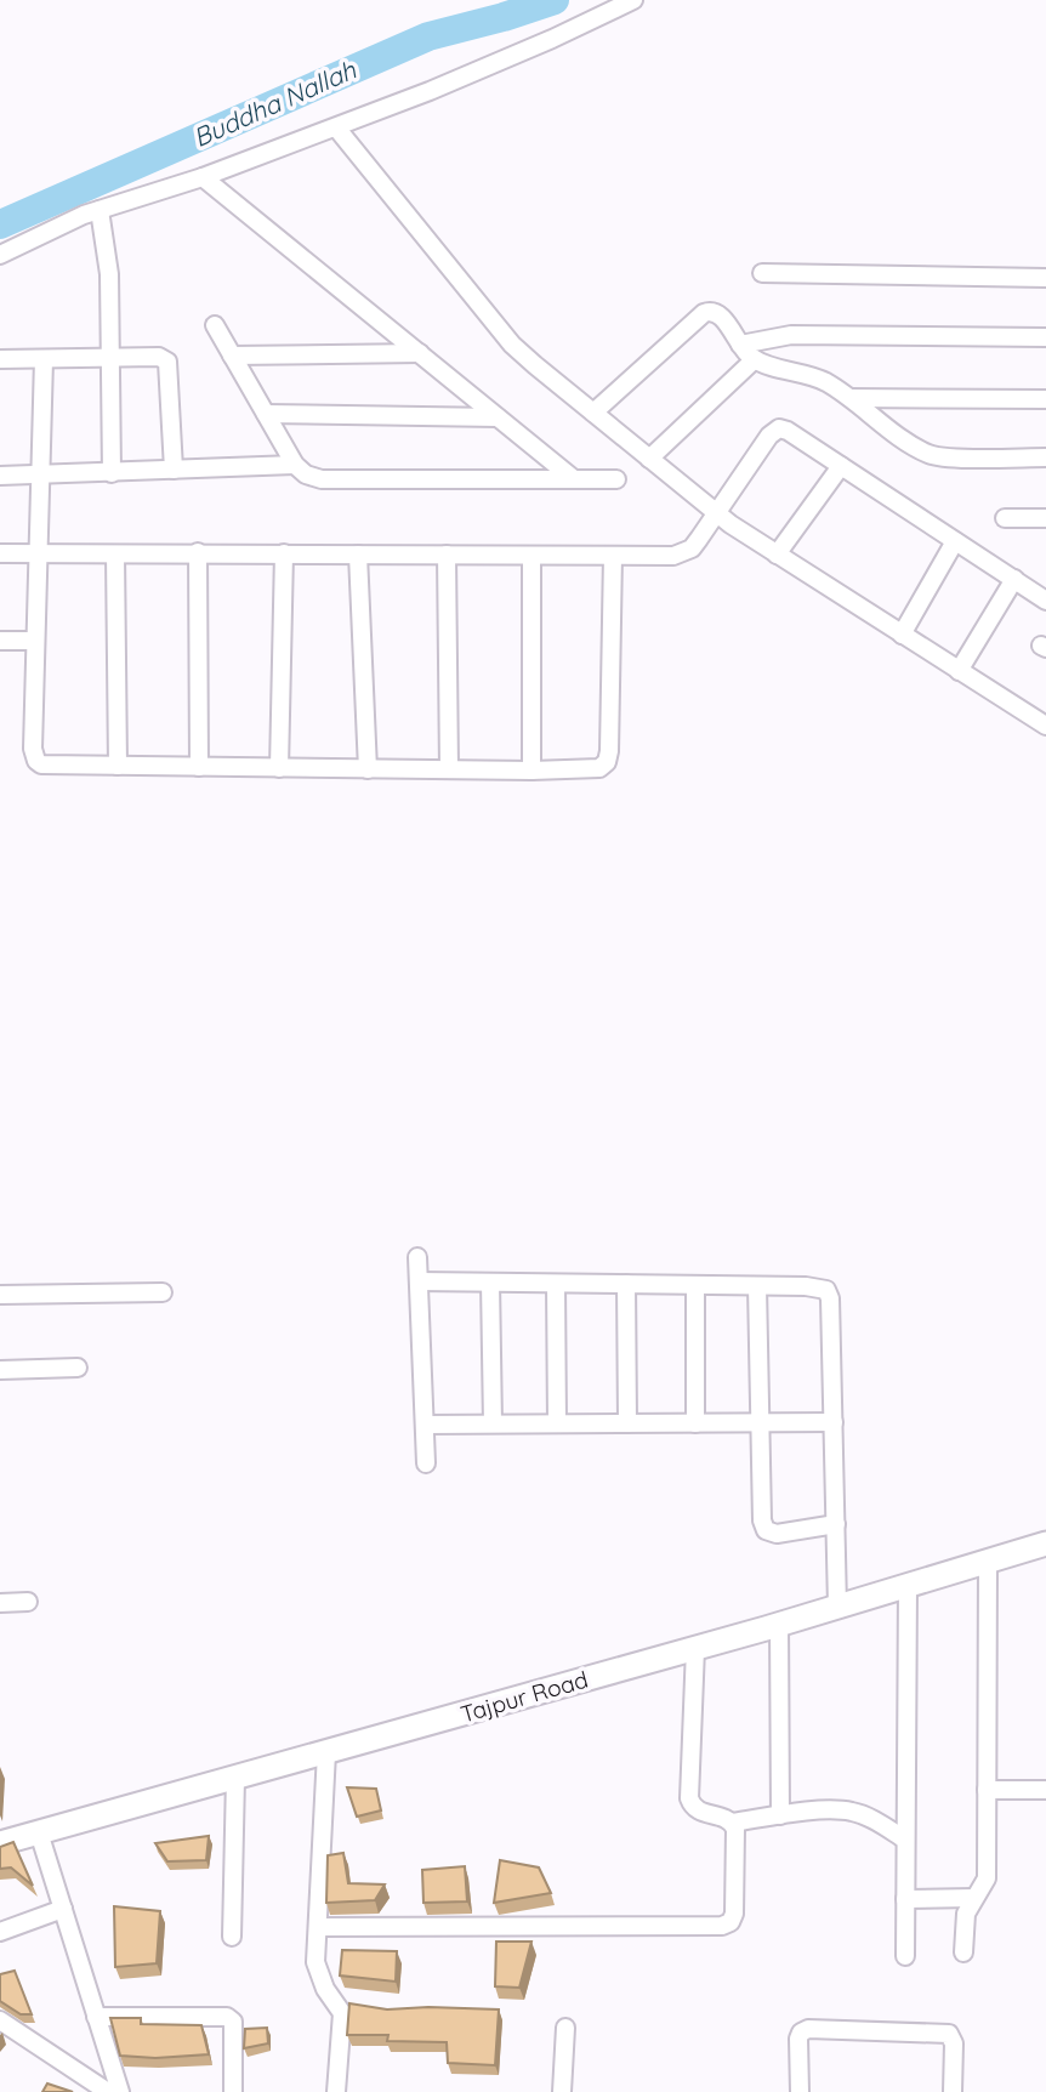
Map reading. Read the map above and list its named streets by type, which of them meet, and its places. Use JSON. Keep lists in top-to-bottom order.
{
  "streets": {
    "main road": ["Tajpur Road"]
  },
  "water": ["Buddha Nallah"]
}
